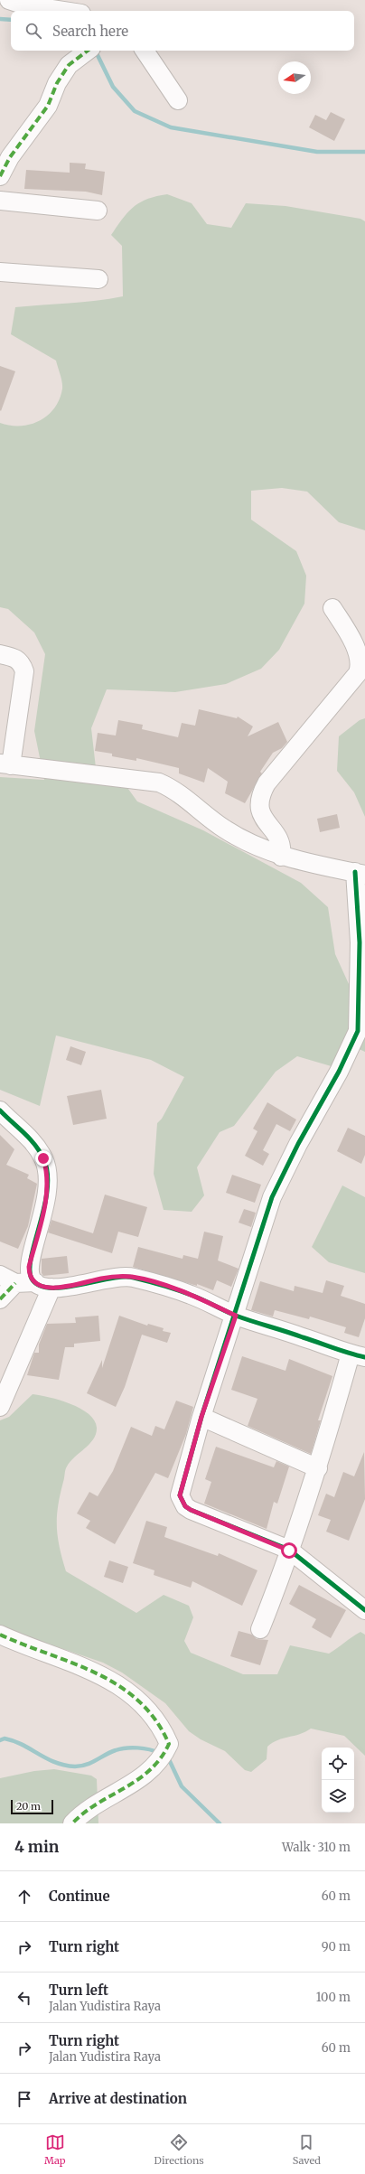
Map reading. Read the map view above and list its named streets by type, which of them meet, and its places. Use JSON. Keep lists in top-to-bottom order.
{
  "scale_bar": "20 m",
  "north": "left",
  "page": {
    "search": "Search here",
    "scale": "20 m",
    "heading": ["4 min", "Walk · 310 m"],
    "list": [
      ["Continue", "60 m"],
      ["Turn right", "90 m"],
      ["Turn left", "Jalan Yudistira Raya", "100 m"],
      ["Turn right", "Jalan Yudistira Raya", "60 m"],
      "Arrive at destination"
    ],
    "nav": ["Map", "Directions", "Saved"]
  }
}
